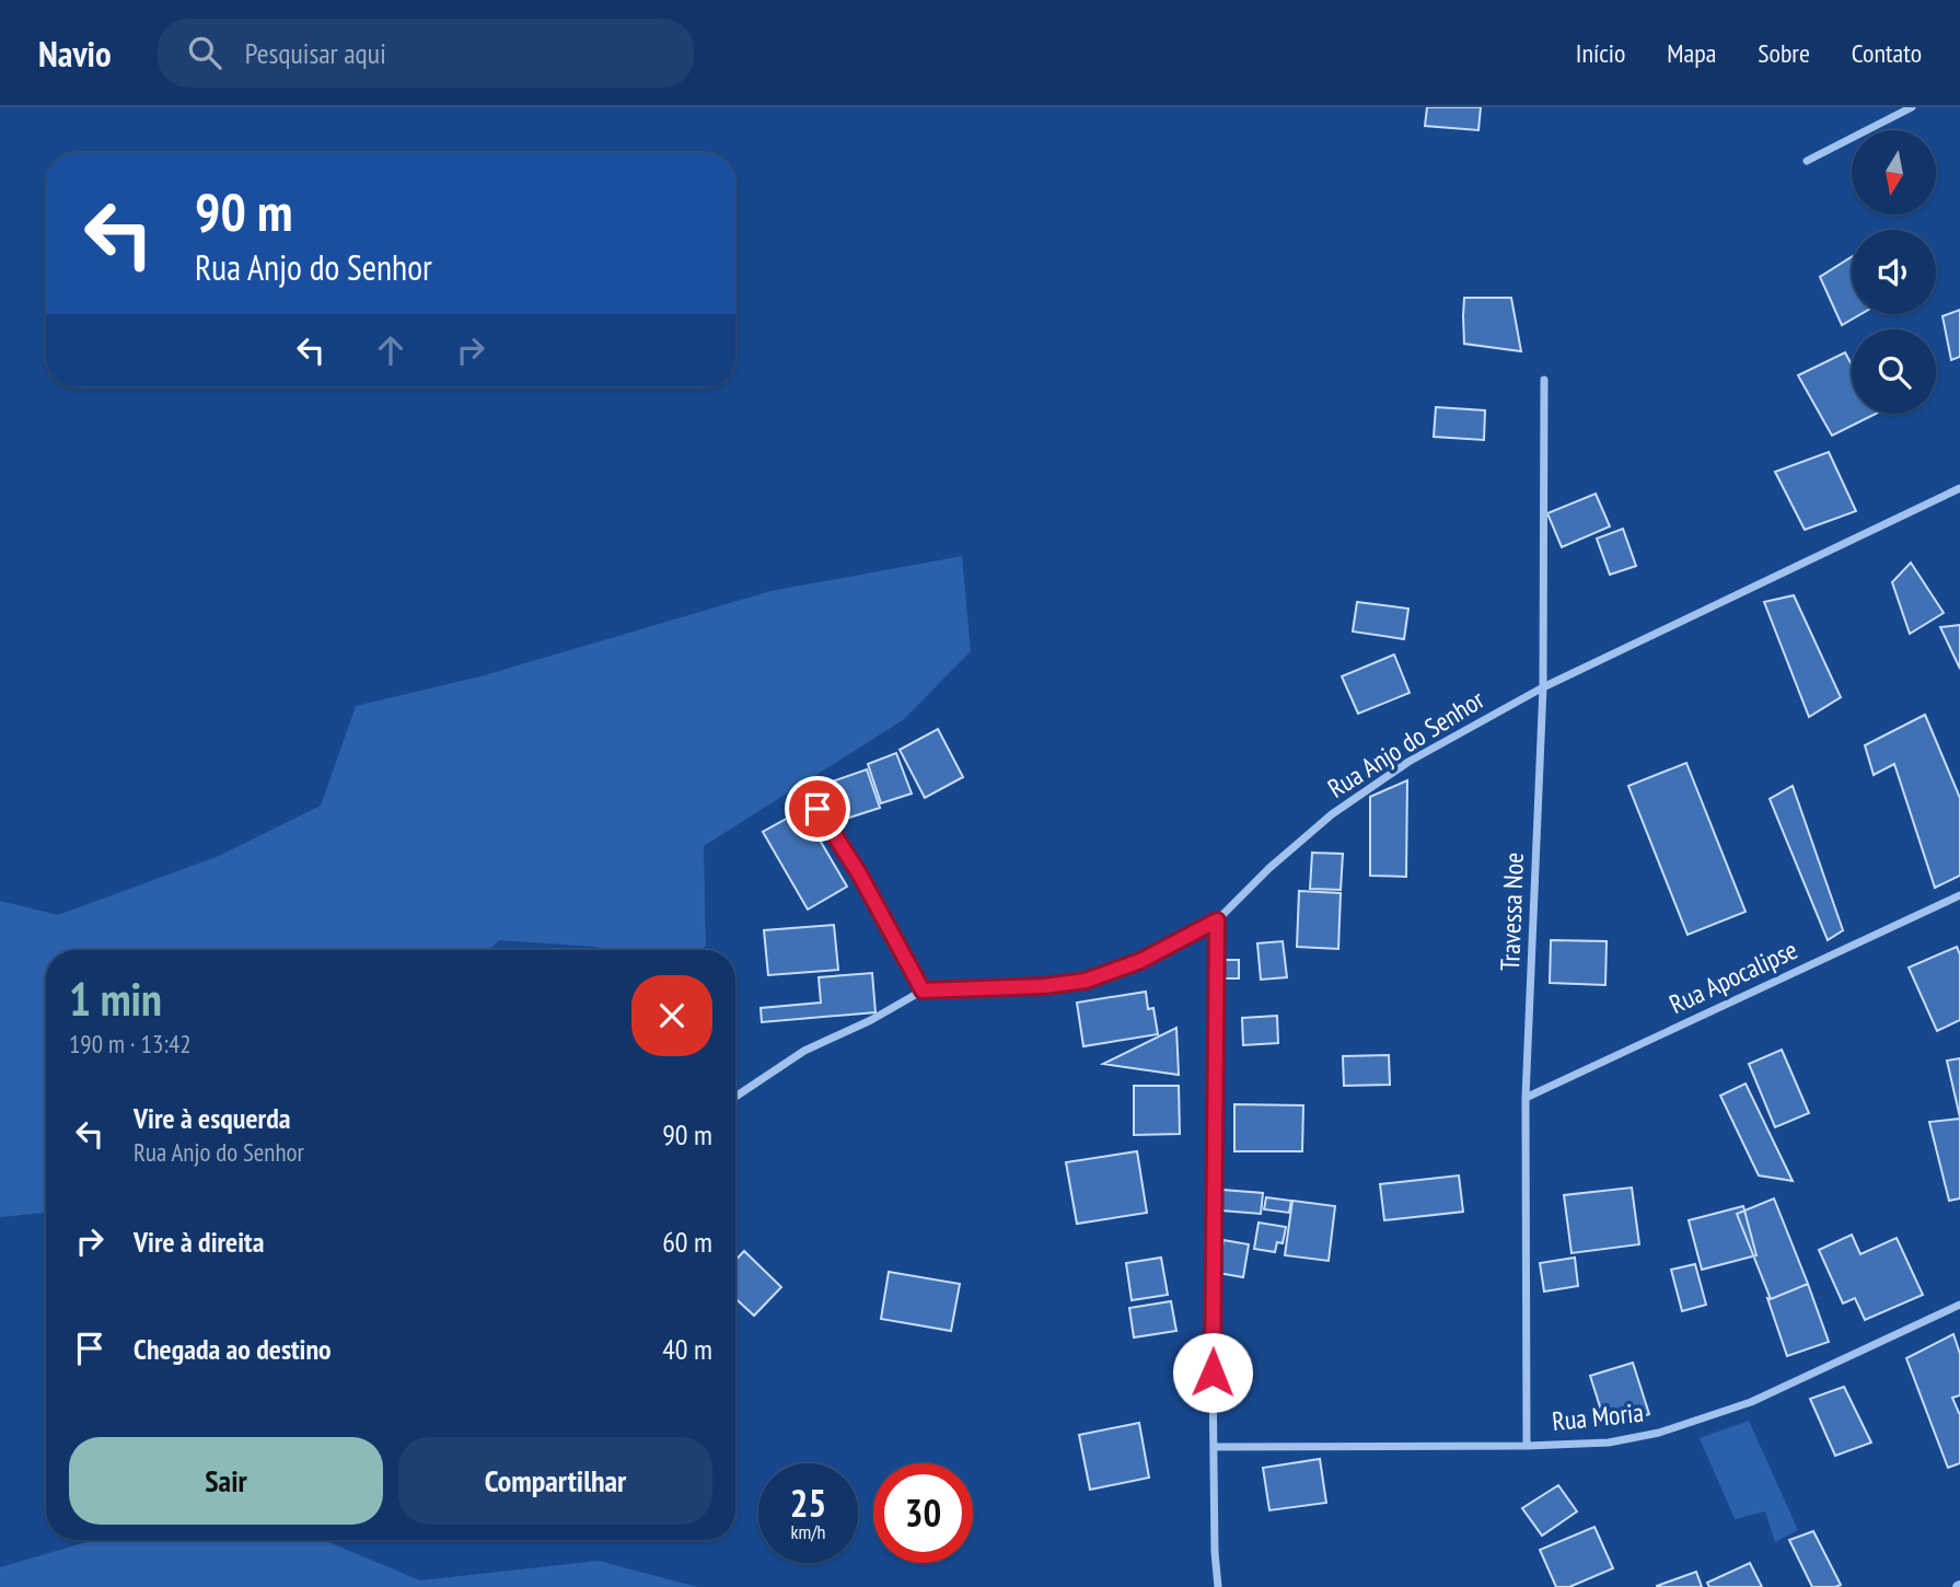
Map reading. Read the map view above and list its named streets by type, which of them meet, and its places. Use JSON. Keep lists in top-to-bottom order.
{
  "streets": {
    "street": [
      "Rua Anjo do Senhor",
      "Travessa Noe",
      "Rua Apocalipse",
      "Rua Moria"
    ]
  },
  "crossings": [
    ["Rua Anjo do Senhor", "Travessa Noe"],
    ["Travessa Noe", "Rua Apocalipse"],
    ["Travessa Noe", "Rua Moria"]
  ],
  "north": "bottom",
  "page": {
    "header": "Navio",
    "search": "Pesquisar aqui",
    "nav": [
      "Início",
      "Mapa",
      "Sobre",
      "Contato"
    ],
    "turn": ["90 m", "Rua Anjo do Senhor"],
    "heading": ["1 min", "190 m · 13:42"],
    "list": [
      {
        "name": "Vire à esquerda",
        "note": "Rua Anjo do Senhor",
        "value": "90 m"
      },
      {
        "name": "Vire à direita",
        "value": "60 m"
      },
      {
        "name": "Chegada ao destino",
        "value": "40 m"
      }
    ],
    "buttons": ["Sair", "Compartilhar"],
    "speed": "25 km/h",
    "limit": "30"
  }
}
